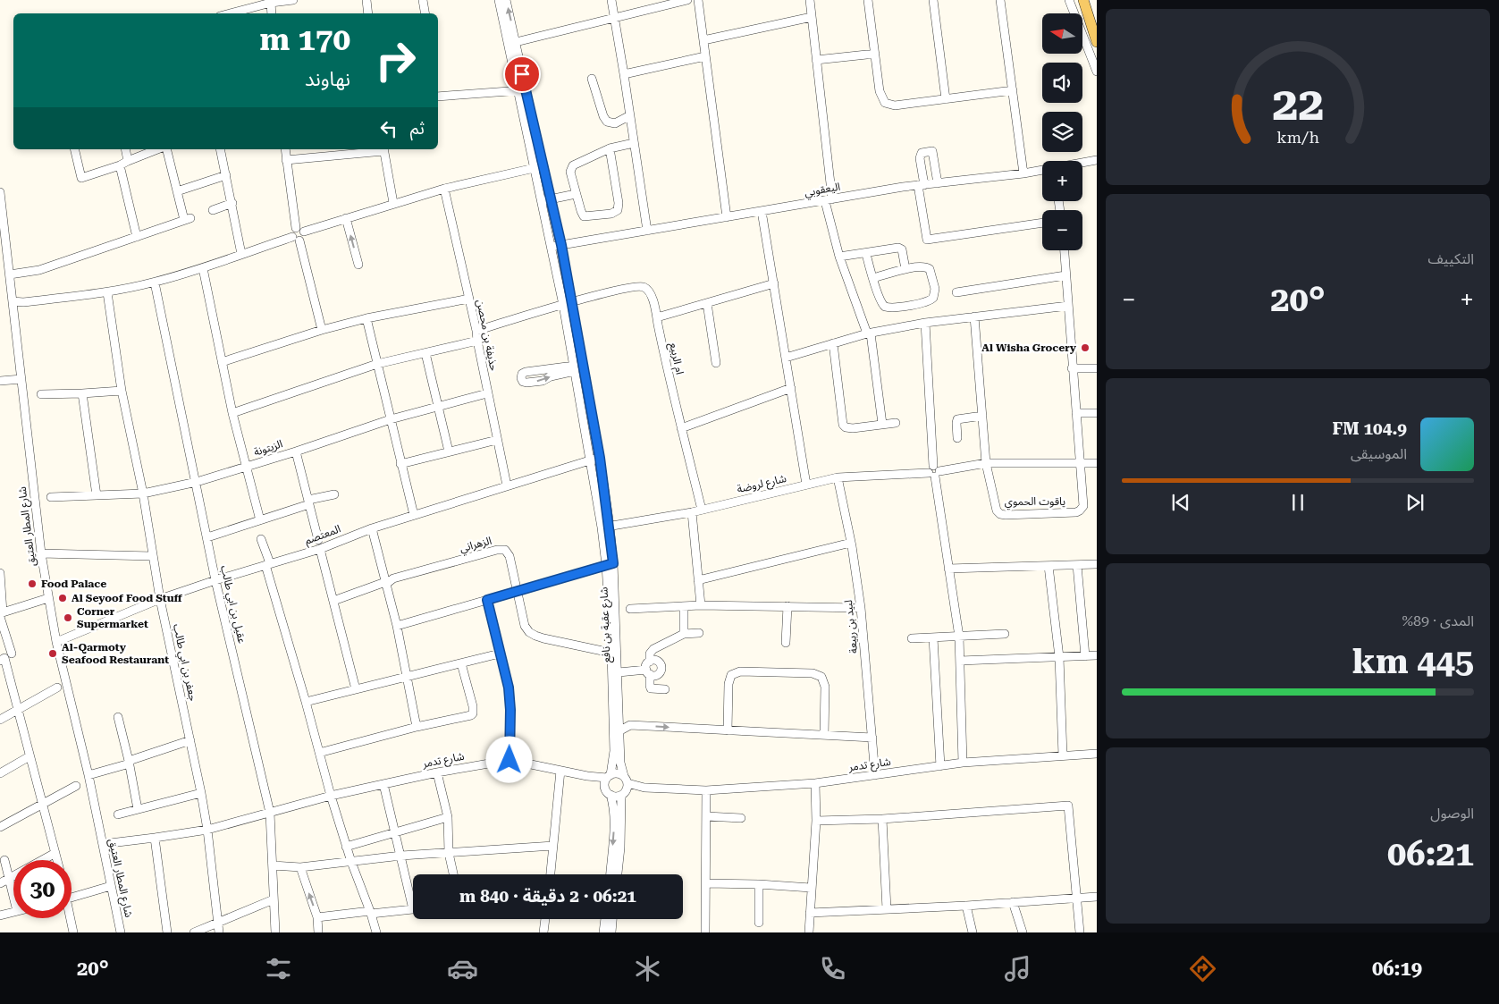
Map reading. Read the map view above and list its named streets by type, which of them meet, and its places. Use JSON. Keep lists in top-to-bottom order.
{
  "streets": {
    "street": [
      "اليعقوبي",
      "حذيفة بن محصن",
      "ام الربيع",
      "الزيتونة",
      "شارع لروضة",
      "ياقوت الحموي",
      "شارع المطار العتيق",
      "المعتصم",
      "الزهراني",
      "عقيل بن ابي طالب",
      "شارع عقبة بن نافع",
      "لبيد بن ربيعة",
      "جعفر بن ابي طالب",
      "شارع تدمر"
    ]
  },
  "crossings": [
    ["اليعقوبي", "شارع عقبة بن نافع"],
    ["حذيفة بن محصن", "ام الربيع"],
    ["حذيفة بن محصن", "الزيتونة"],
    ["حذيفة بن محصن", "المعتصم"],
    ["ام الربيع", "شارع لروضة"],
    ["ام الربيع", "شارع عقبة بن نافع"],
    ["الزيتونة", "عقيل بن ابي طالب"],
    ["الزيتونة", "جعفر بن ابي طالب"],
    ["شارع لروضة", "ياقوت الحموي"],
    ["شارع لروضة", "شارع عقبة بن نافع"],
    ["شارع لروضة", "لبيد بن ربيعة"],
    ["شارع المطار العتيق", "المعتصم"],
    ["شارع المطار العتيق", "شارع تدمر"],
    ["المعتصم", "عقيل بن ابي طالب"],
    ["المعتصم", "شارع عقبة بن نافع"],
    ["المعتصم", "جعفر بن ابي طالب"],
    ["الزهراني", "شارع عقبة بن نافع"],
    ["عقيل بن ابي طالب", "شارع تدمر"],
    ["شارع عقبة بن نافع", "شارع تدمر"],
    ["لبيد بن ربيعة", "شارع تدمر"],
    ["جعفر بن ابي طالب", "شارع تدمر"]
  ],
  "places": [
    "Al Wisha Grocery",
    "Food Palace",
    "Al Seyoof Food Stuff",
    "Corner Supermarket",
    "Al-Qarmoty Seafood Restaurant"
  ],
  "north": "left",
  "page": {
    "map_buttons": ["+", "−"],
    "turn": ["170 m", "نهاوند"],
    "then": "ثم",
    "tile": [
      "التكييف",
      ["المدى · 89%", "445 km"],
      ["الوصول", "06:21"]
    ],
    "heat": ["−", "20°", "+"],
    "song": ["104.9 FM", "الموسيقى"],
    "limit": "30",
    "trip": "06:21 · 2 دقيقة · 840 m",
    "tabs": ["06:19", "20°"],
    "gauge": ["22", "km/h"]
  }
}
